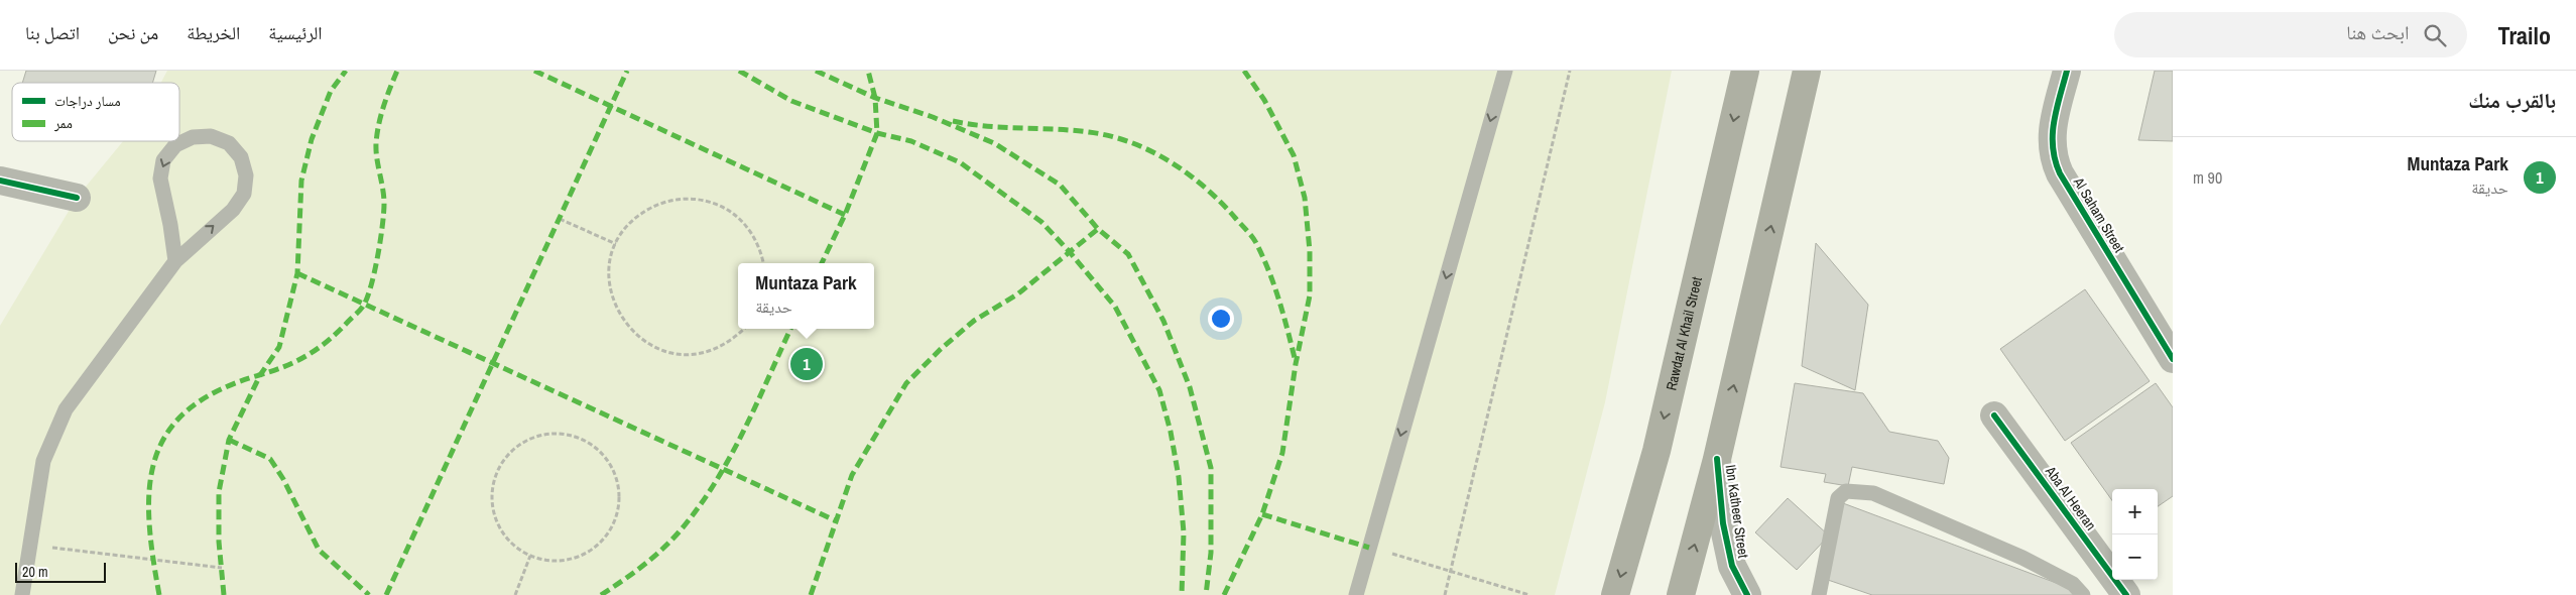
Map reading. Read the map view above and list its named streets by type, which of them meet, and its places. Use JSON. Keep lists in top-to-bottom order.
{
  "streets": {
    "main road": ["Rawdat Al Khail Street"],
    "street": ["Al Saham Street", "Aba Al Heeran", "Ibn Katheer Street"]
  },
  "legend": ["مسار دراجات", "ممر"],
  "scale_bar": "20 m",
  "page": {
    "header": "Trailo",
    "search": "ابحث هنا",
    "nav": [
      "الرئيسية",
      "الخريطة",
      "من نحن",
      "اتصل بنا"
    ],
    "heading": "بالقرب منك",
    "list": [
      {
        "mark": "1",
        "name": "Muntaza Park",
        "note": "حديقة",
        "value": "90 m"
      }
    ],
    "popup": ["Muntaza Park", "حديقة"],
    "pins": "1",
    "map_buttons": ["+", "−"],
    "scale": "20 m"
  }
}
